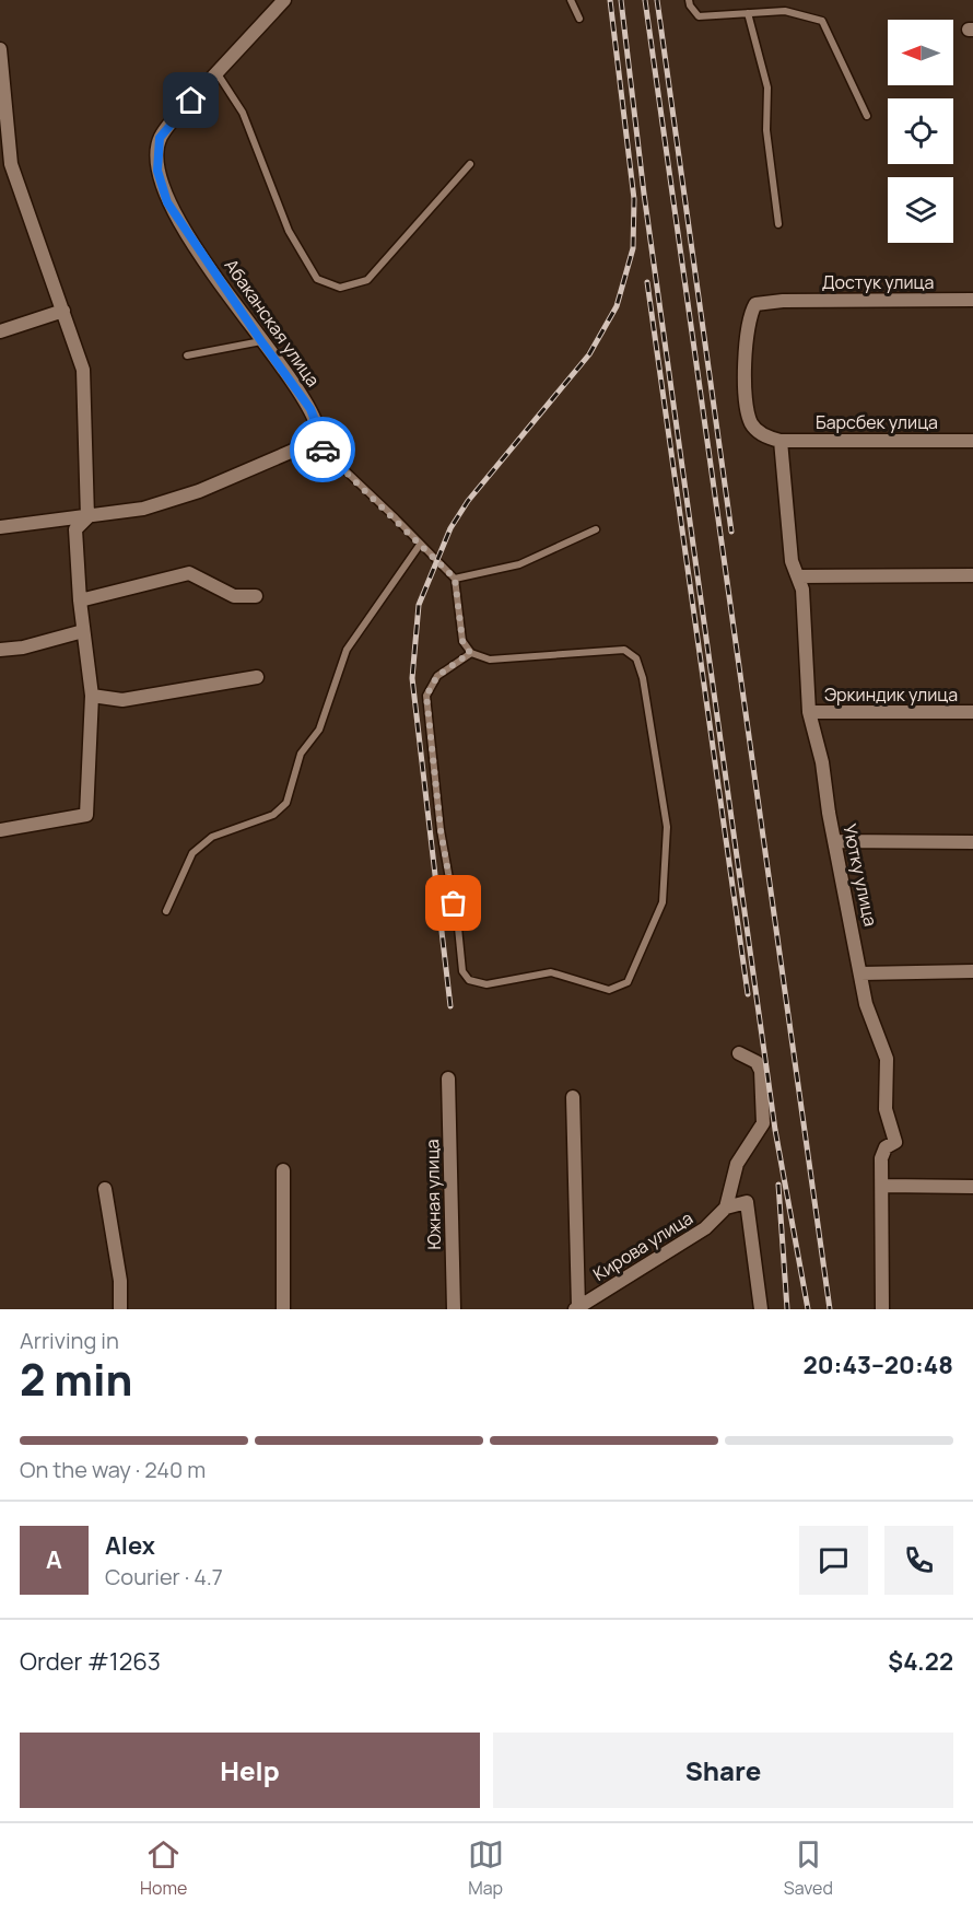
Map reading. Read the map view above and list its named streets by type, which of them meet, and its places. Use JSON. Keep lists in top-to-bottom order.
{
  "streets": {
    "street": [
      "Достук улица",
      "Абаканская улица",
      "Барсбек улица",
      "Эркиндик улица",
      "Уютку улица",
      "Южная улица",
      "Кирова улица"
    ]
  },
  "crossings": [
    ["Достук улица", "Барсбек улица"],
    ["Достук улица", "Уютку улица"],
    ["Барсбек улица", "Уютку улица"],
    ["Эркиндик улица", "Уютку улица"]
  ],
  "north": "left",
  "page": {
    "heading": ["2 min", "Arriving in", "20:43–20:48"],
    "panel": [
      "Alex",
      "Courier · 4.7",
      "Order #1263",
      "$4.22"
    ],
    "bar": "On the way · 240 m",
    "round": "A",
    "buttons": ["Help", "Share"],
    "tabs": ["Home", "Map", "Saved"]
  }
}
